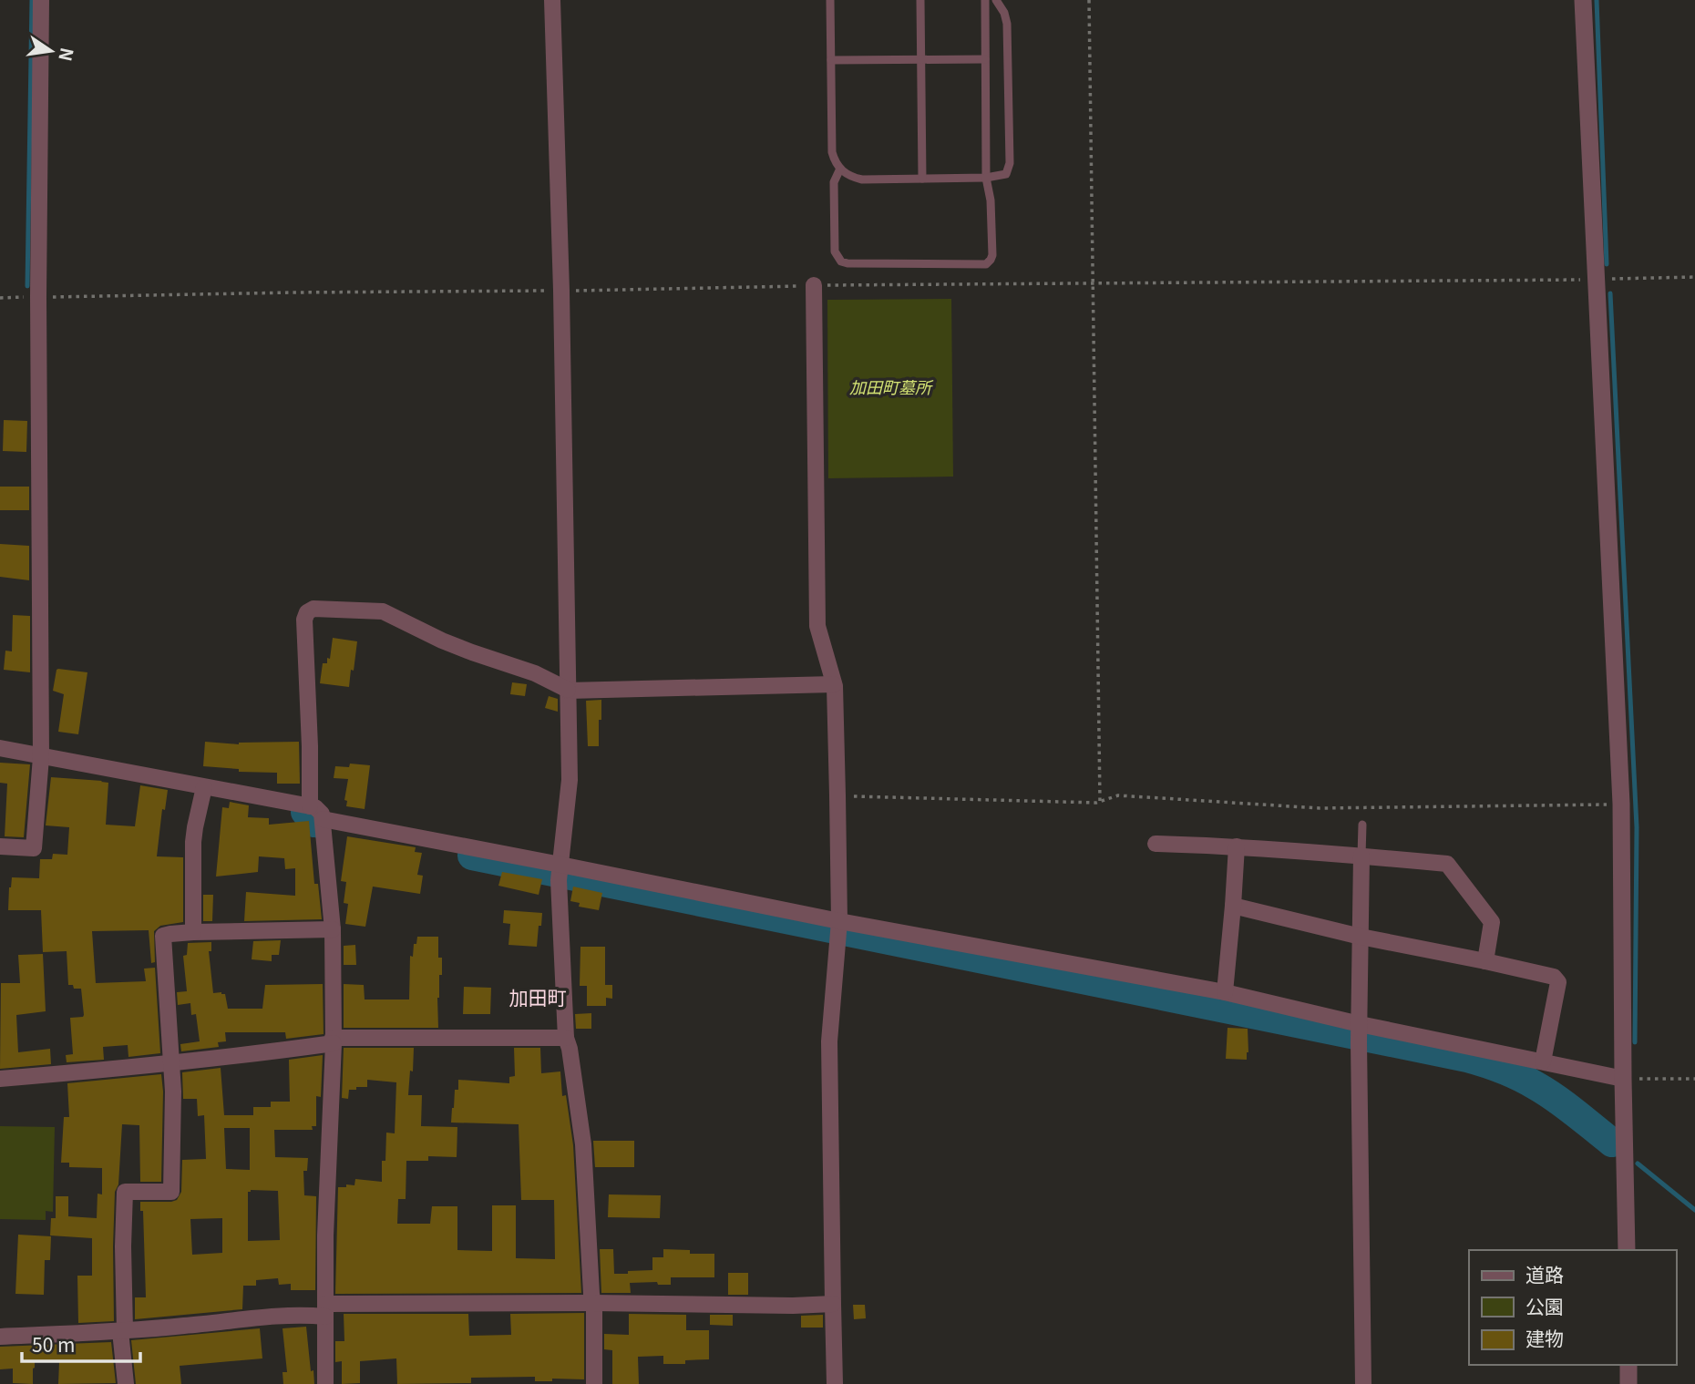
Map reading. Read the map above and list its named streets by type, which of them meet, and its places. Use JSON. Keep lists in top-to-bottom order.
{
  "districts": ["加田町"],
  "parks": ["加田町墓所"],
  "legend": ["道路", "公園", "建物"],
  "scale_bar": "50 m",
  "north": "right"
}
